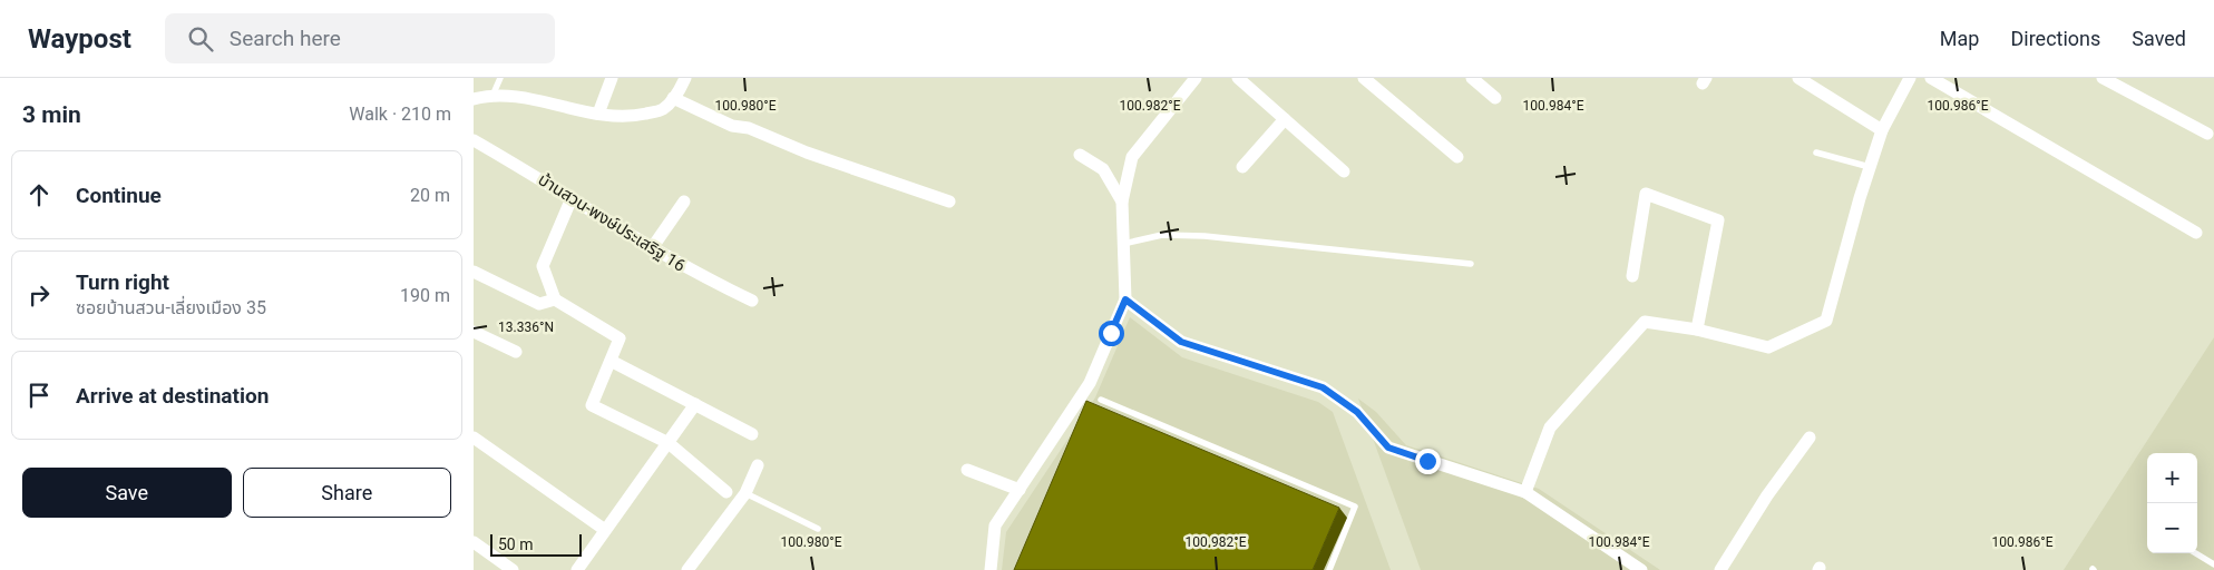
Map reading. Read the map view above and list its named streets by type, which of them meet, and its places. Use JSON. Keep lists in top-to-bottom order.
{
  "streets": {
    "street": ["บ้านสวน-พงษ์ประเสริฐ 16"]
  },
  "scale_bar": "50 m",
  "page": {
    "header": "Waypost",
    "search": "Search here",
    "nav": ["Map", "Directions", "Saved"],
    "heading": ["3 min", "Walk · 210 m"],
    "list": [
      ["Continue", "20 m"],
      ["Turn right", "ซอยบ้านสวน-เลี่ยงเมือง 35", "190 m"],
      "Arrive at destination"
    ],
    "buttons": ["Save", "Share"],
    "map_buttons": ["+", "−"],
    "scale": "50 m"
  },
  "coordinates": [
    "100.980°E",
    "100.982°E",
    "100.984°E",
    "100.986°E",
    "13.336°N"
  ]
}
